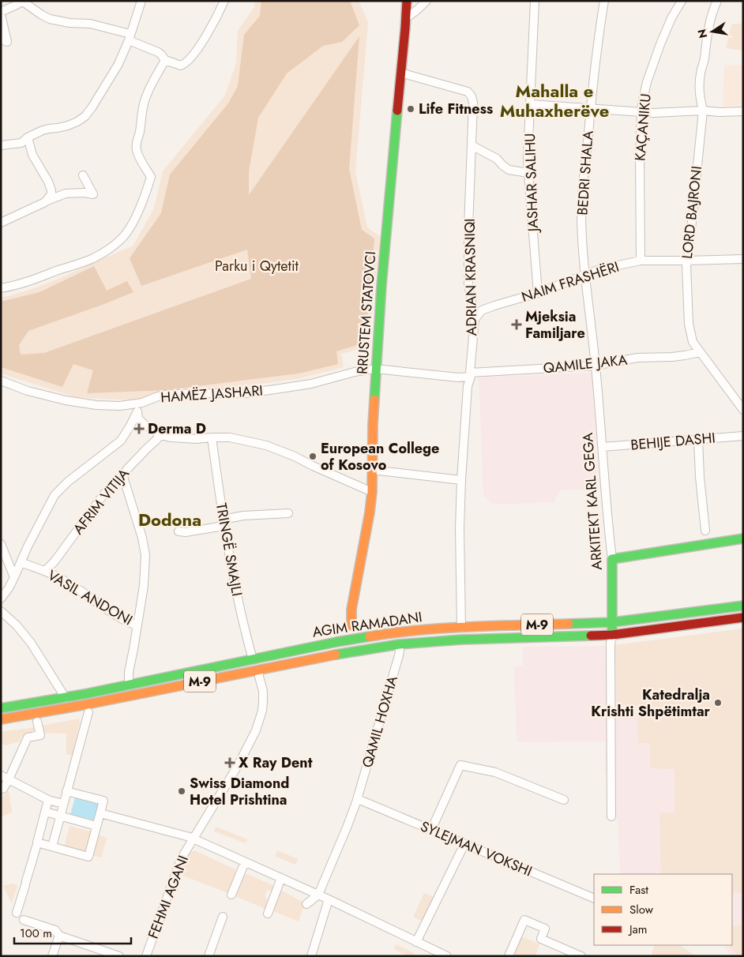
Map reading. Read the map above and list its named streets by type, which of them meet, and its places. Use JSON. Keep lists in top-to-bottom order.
{
  "streets": {
    "main road": [
      "RRUSTEM STATOVCI",
      "ARKITEKT KARL GEGA",
      "AGIM RAMADANI",
      "M-9"
    ],
    "street": [
      "KAÇANIKU",
      "BEDRI SHALA",
      "JASHAR SALIHU",
      "LORD BAJRONI",
      "ADRIAN KRASNIQI",
      "NAIM FRASHËRI",
      "QAMILE JAKA",
      "HAMËZ JASHARI",
      "BEHIJE DASHI",
      "AFRIM VITIJA",
      "TRINGË SMAJLI",
      "VASIL ANDONI",
      "QAMIL HOXHA",
      "SYLEJMAN VOKSHI",
      "FEHMI AGANI"
    ]
  },
  "crossings": [
    ["KAÇANIKU", "NAIM FRASHËRI"],
    ["BEDRI SHALA", "NAIM FRASHËRI"],
    ["BEDRI SHALA", "QAMILE JAKA"],
    ["BEDRI SHALA", "ARKITEKT KARL GEGA"],
    ["JASHAR SALIHU", "NAIM FRASHËRI"],
    ["LORD BAJRONI", "NAIM FRASHËRI"],
    ["LORD BAJRONI", "QAMILE JAKA"],
    ["ADRIAN KRASNIQI", "NAIM FRASHËRI"],
    ["ADRIAN KRASNIQI", "RRUSTEM STATOVCI"],
    ["ADRIAN KRASNIQI", "QAMILE JAKA"],
    ["ADRIAN KRASNIQI", "AGIM RAMADANI"],
    ["RRUSTEM STATOVCI", "QAMILE JAKA"],
    ["RRUSTEM STATOVCI", "HAMËZ JASHARI"],
    ["QAMILE JAKA", "HAMËZ JASHARI"],
    ["QAMILE JAKA", "ARKITEKT KARL GEGA"],
    ["BEHIJE DASHI", "ARKITEKT KARL GEGA"],
    ["AFRIM VITIJA", "VASIL ANDONI"],
    ["ARKITEKT KARL GEGA", "AGIM RAMADANI"],
    ["TRINGË SMAJLI", "AGIM RAMADANI"],
    ["AGIM RAMADANI", "QAMIL HOXHA"],
    ["QAMIL HOXHA", "SYLEJMAN VOKSHI"]
  ],
  "districts": ["Mahalla e Muhaxherëve", "Dodona"],
  "parks": ["Parku i Qytetit"],
  "places": {
    "other": [
      "Life Fitness",
      "European College of Kosovo",
      "Katedralja Krishti Shpëtimtar",
      "Swiss Diamond Hotel Prishtina"
    ],
    "health": ["Mjeksia Familjare", "Derma D", "X Ray Dent"]
  },
  "legend": ["Fast", "Slow", "Jam"],
  "scale_bar": "100 m",
  "north": "left"
}
